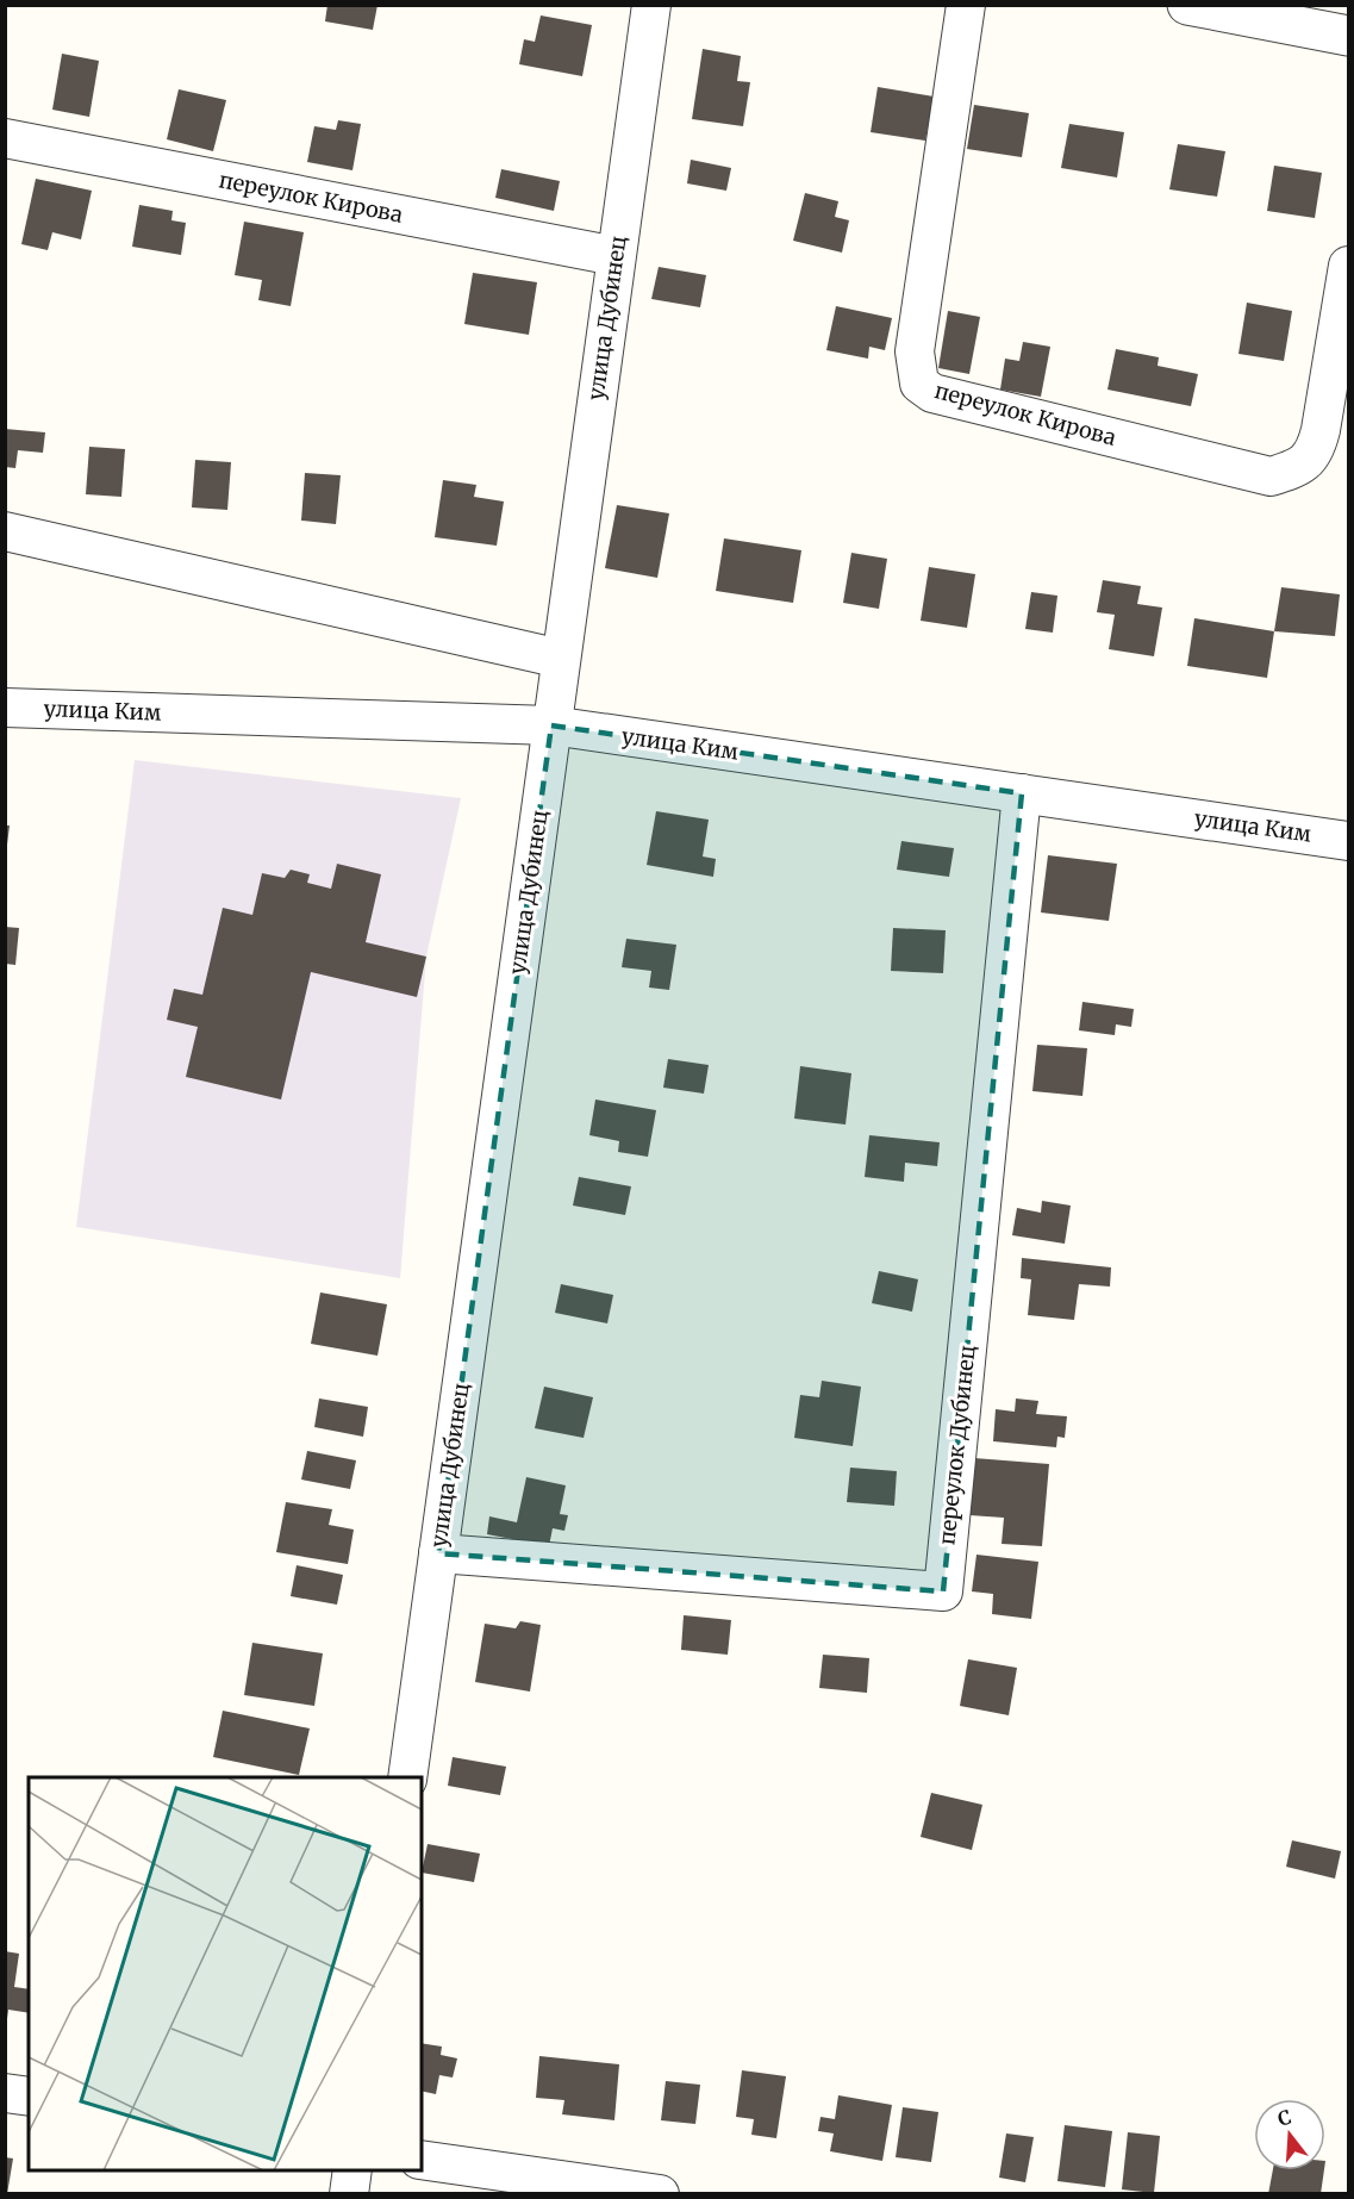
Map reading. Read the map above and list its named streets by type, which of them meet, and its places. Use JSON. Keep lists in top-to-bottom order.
{
  "streets": {
    "street": [
      "переулок Кирова",
      "улица Дубинец",
      "улица Ким",
      "переулок Дубинец"
    ]
  },
  "crossings": [
    ["переулок Кирова", "улица Дубинец"],
    ["улица Дубинец", "улица Ким"],
    ["улица Дубинец", "переулок Дубинец"],
    ["улица Ким", "переулок Дубинец"]
  ],
  "north": "top"
}
